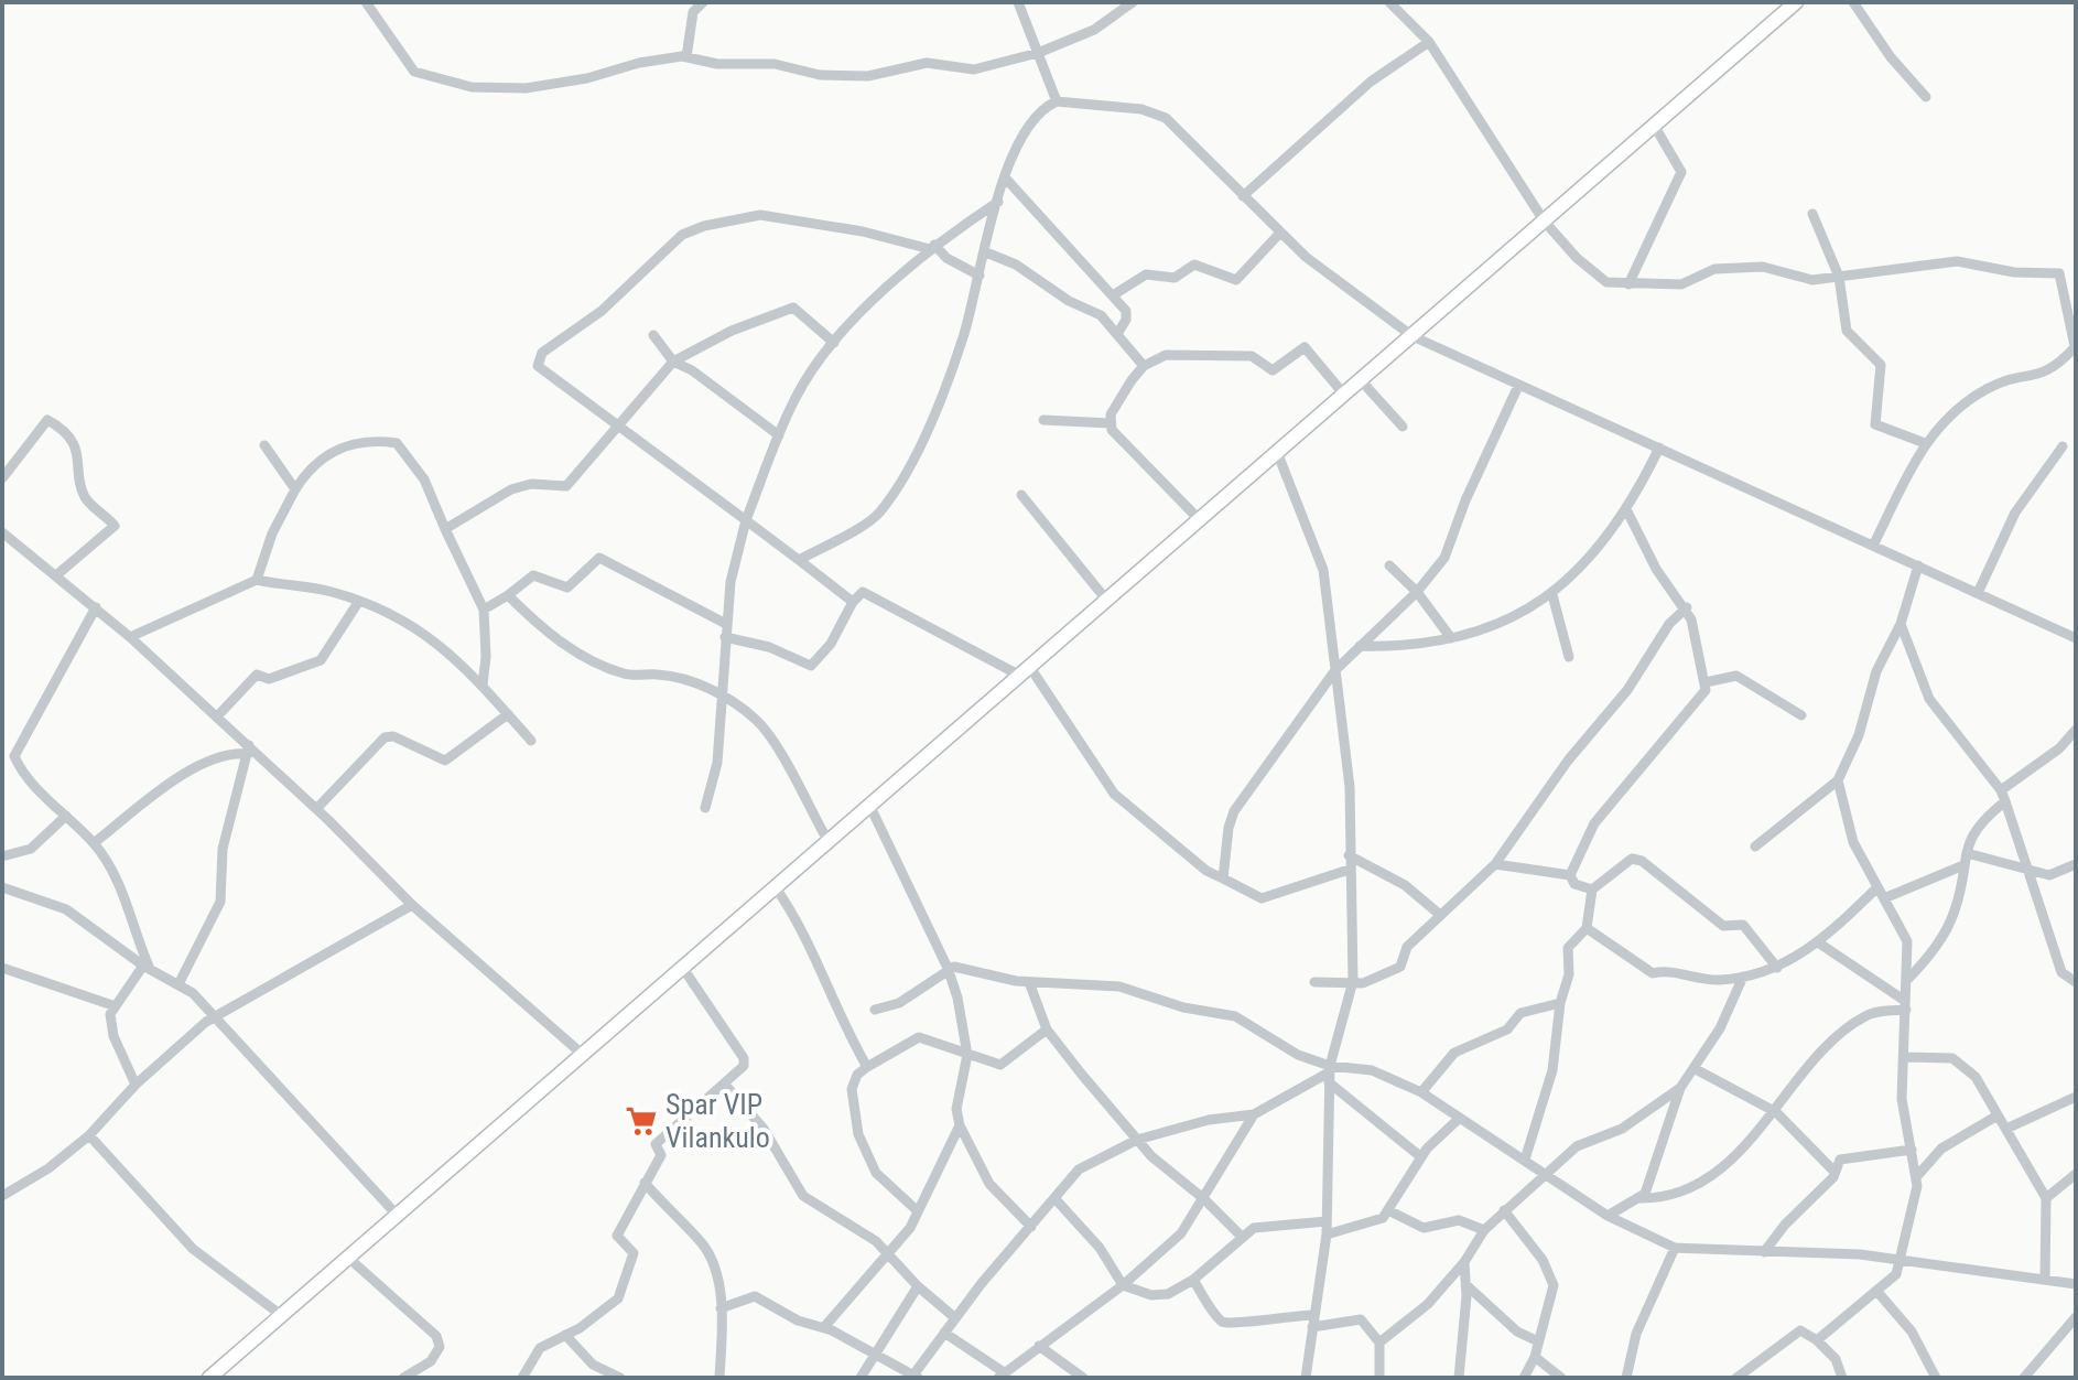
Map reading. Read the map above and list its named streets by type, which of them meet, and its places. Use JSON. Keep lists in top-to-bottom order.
{
  "places": {
    "supermarket": ["Spar VIP Vilankulo"]
  }
}
